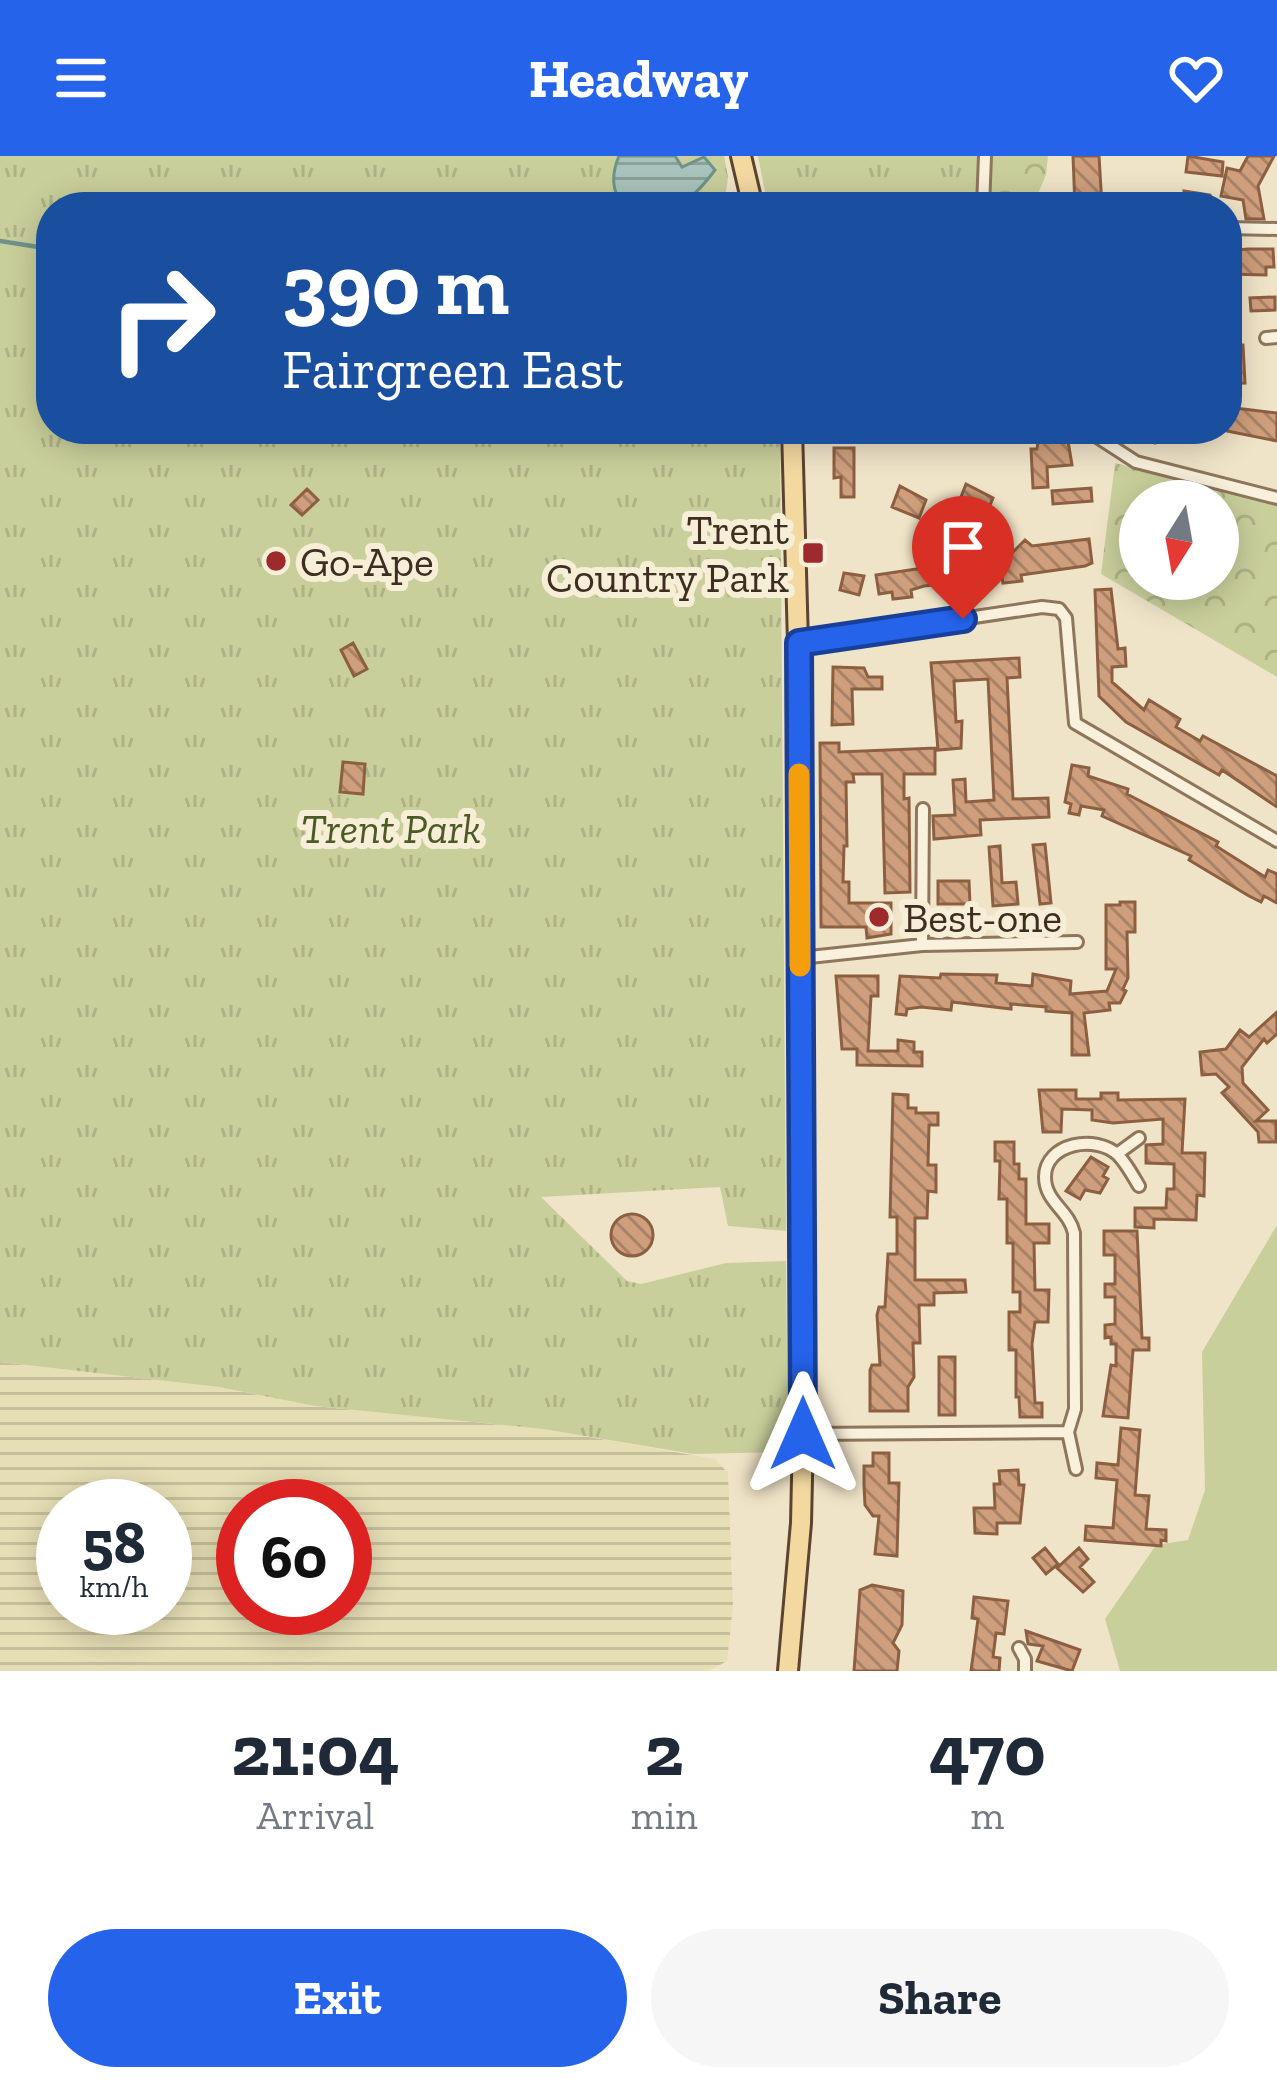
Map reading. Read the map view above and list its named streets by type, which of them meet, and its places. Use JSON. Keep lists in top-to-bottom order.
{
  "parks": ["Trent Park"],
  "places": {
    "transit": ["Trent Country Park"],
    "other": ["Go-Ape", "Best-one"]
  },
  "north": "bottom",
  "page": {
    "header": "Headway",
    "turn": ["390 m", "Fairgreen East"],
    "speed": "58 km/h",
    "limit": "60",
    "eta": [
      "21:04",
      "Arrival",
      "2",
      "min",
      "470",
      "m"
    ],
    "buttons": ["Exit", "Share"]
  }
}
